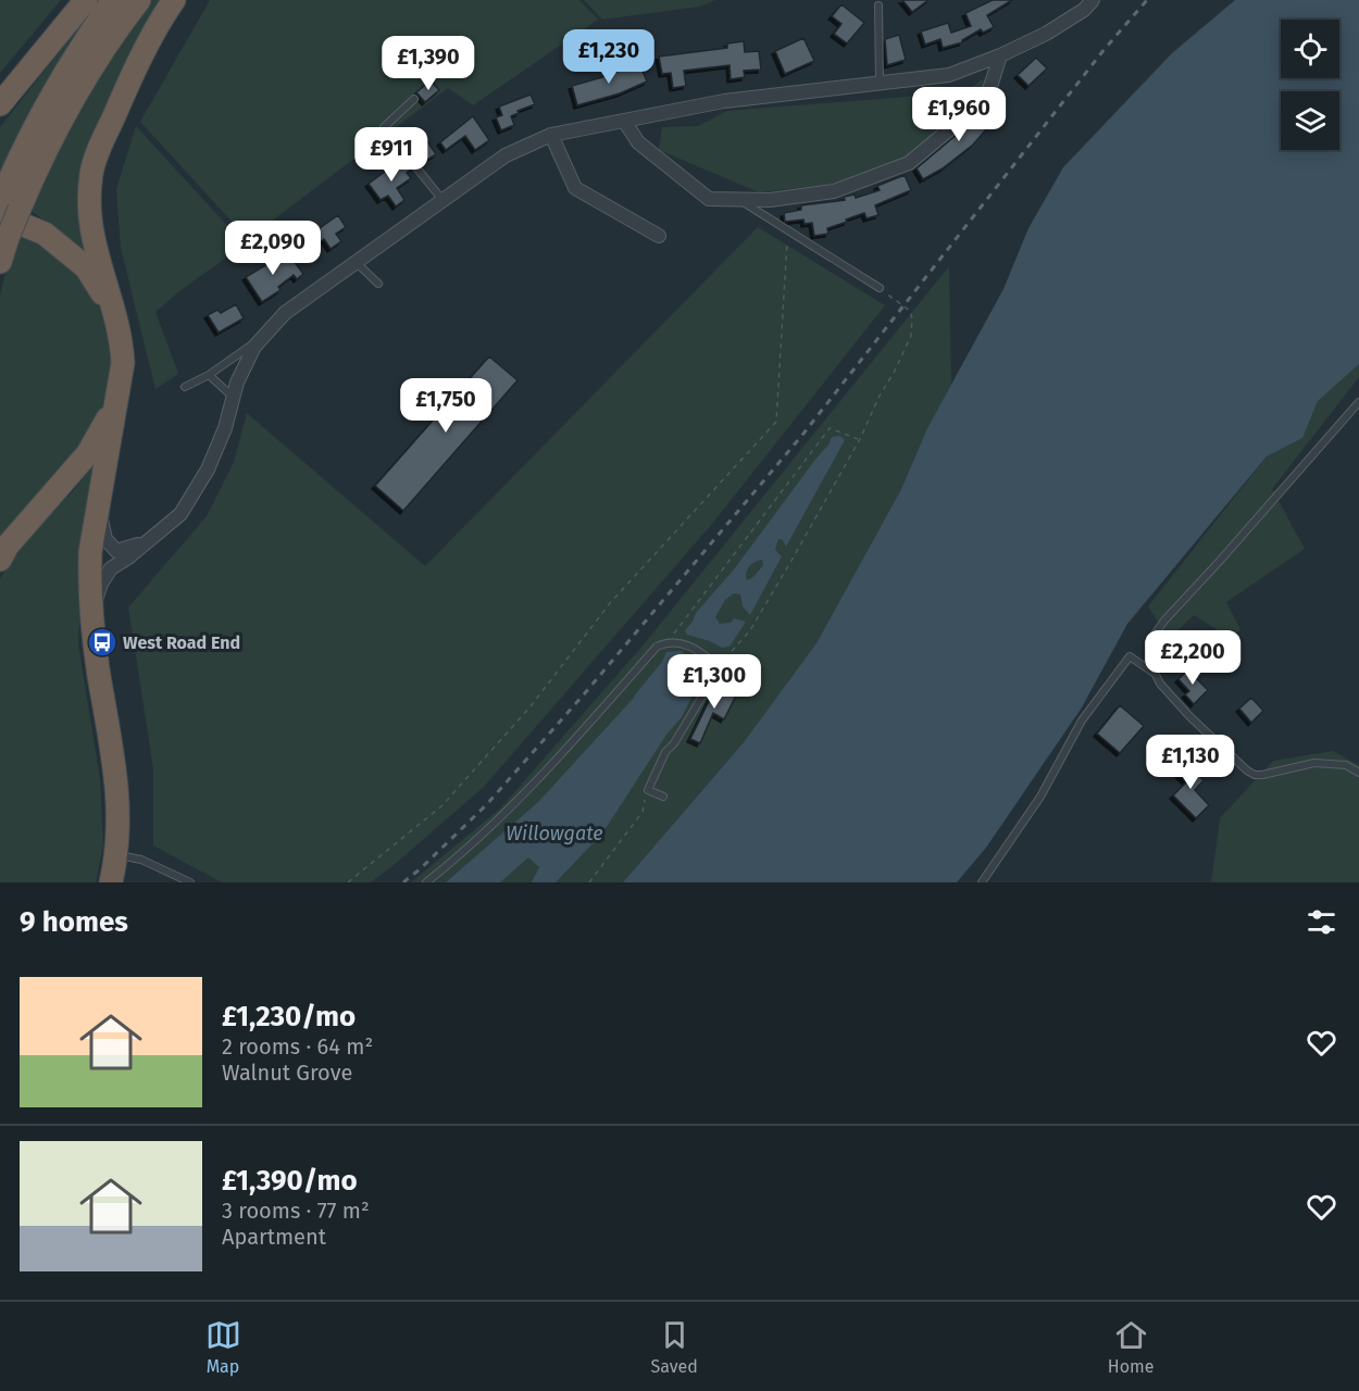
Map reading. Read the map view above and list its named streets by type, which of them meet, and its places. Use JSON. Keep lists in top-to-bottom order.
{
  "water": ["Willowgate"],
  "places": {
    "bus stop": ["West Road End"]
  },
  "page": {
    "price": [
      "£1,230",
      "£1,390",
      "£1,960",
      "£911",
      "£2,090",
      "£1,750",
      "£2,200",
      "£1,300",
      "£1,130"
    ],
    "heading": "9 homes",
    "list": [
      {
        "name": "£1,230/mo",
        "note": "2 rooms · 64 m² · Walnut Grove"
      },
      {
        "name": "£1,390/mo",
        "note": "3 rooms · 77 m² · Apartment"
      }
    ],
    "tabs": ["Map", "Saved", "Home"]
  }
}
